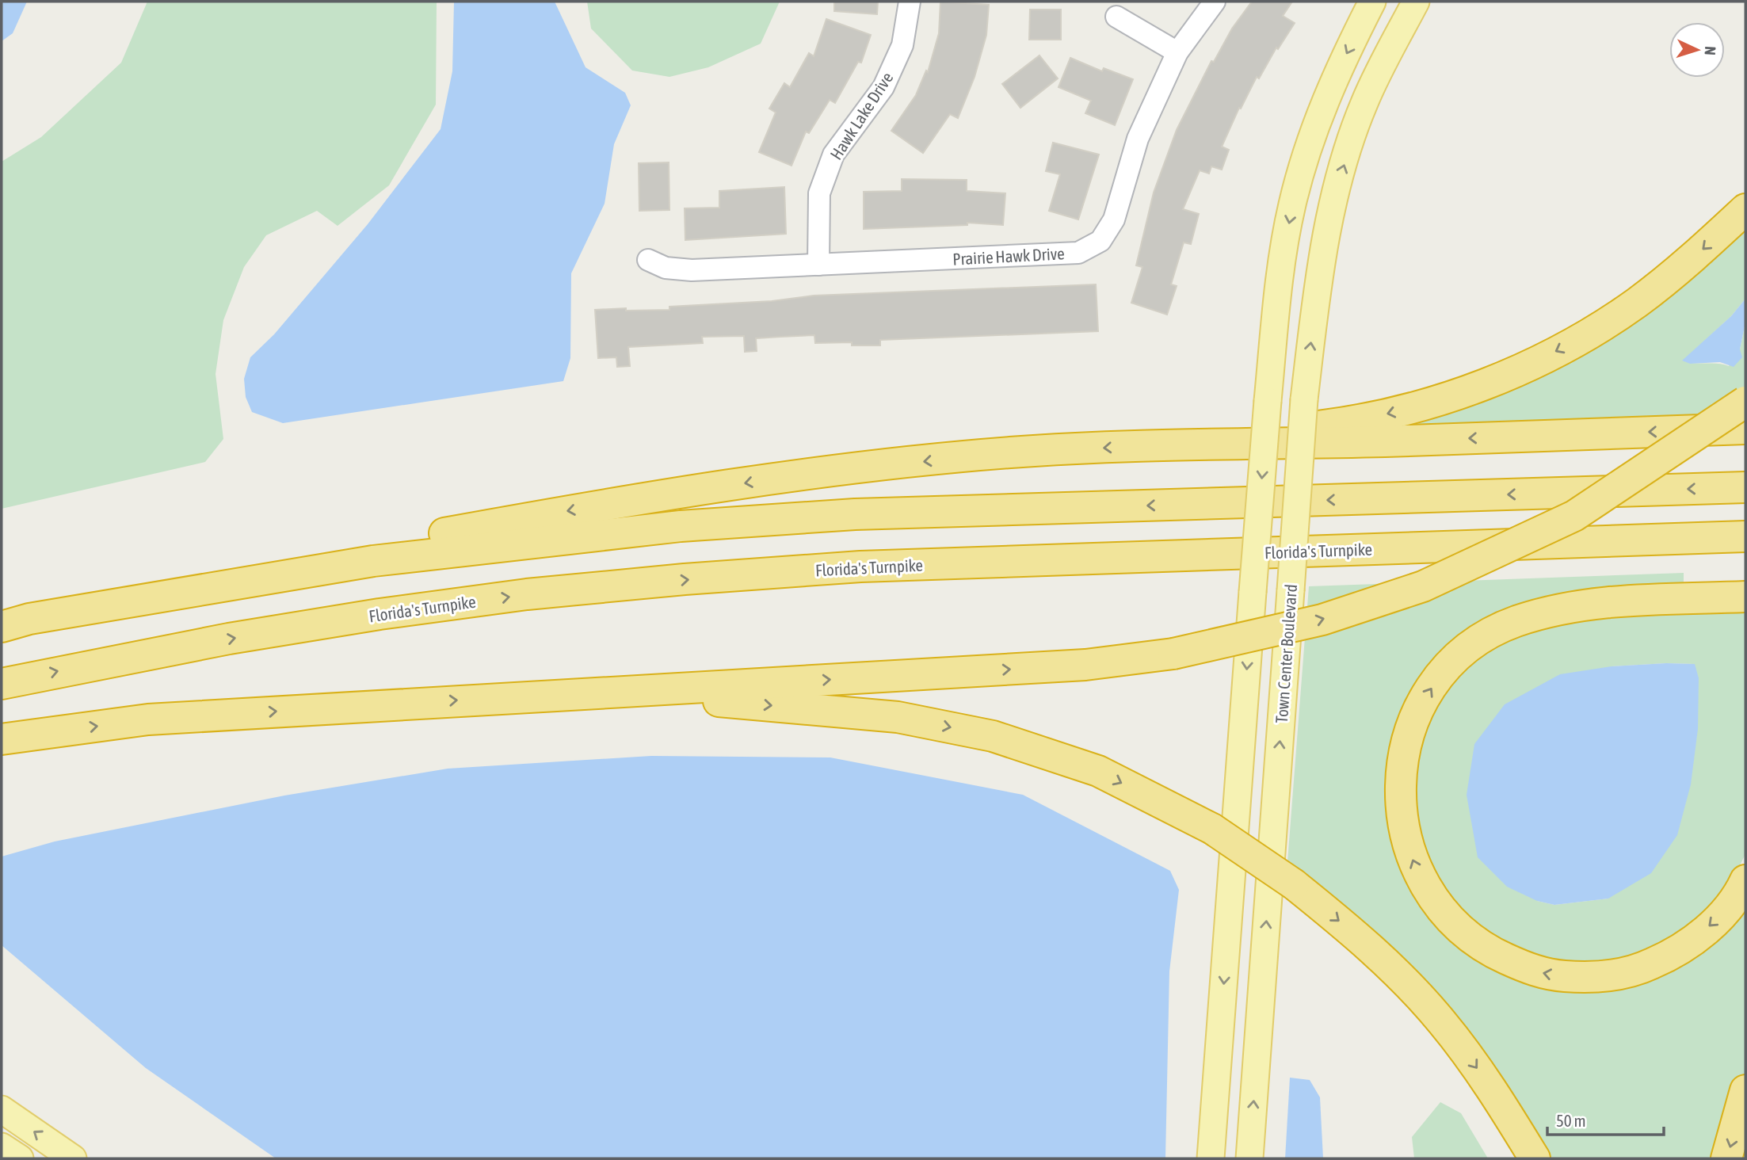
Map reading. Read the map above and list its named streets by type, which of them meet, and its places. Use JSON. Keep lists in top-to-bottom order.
{
  "streets": {
    "highway": ["Florida's Turnpike"],
    "main road": ["Town Center Boulevard"],
    "street": ["Hawk Lake Drive", "Prairie Hawk Drive"]
  },
  "crossings": [
    ["Hawk Lake Drive", "Prairie Hawk Drive"]
  ],
  "scale_bar": "50 m",
  "north": "right"
}
